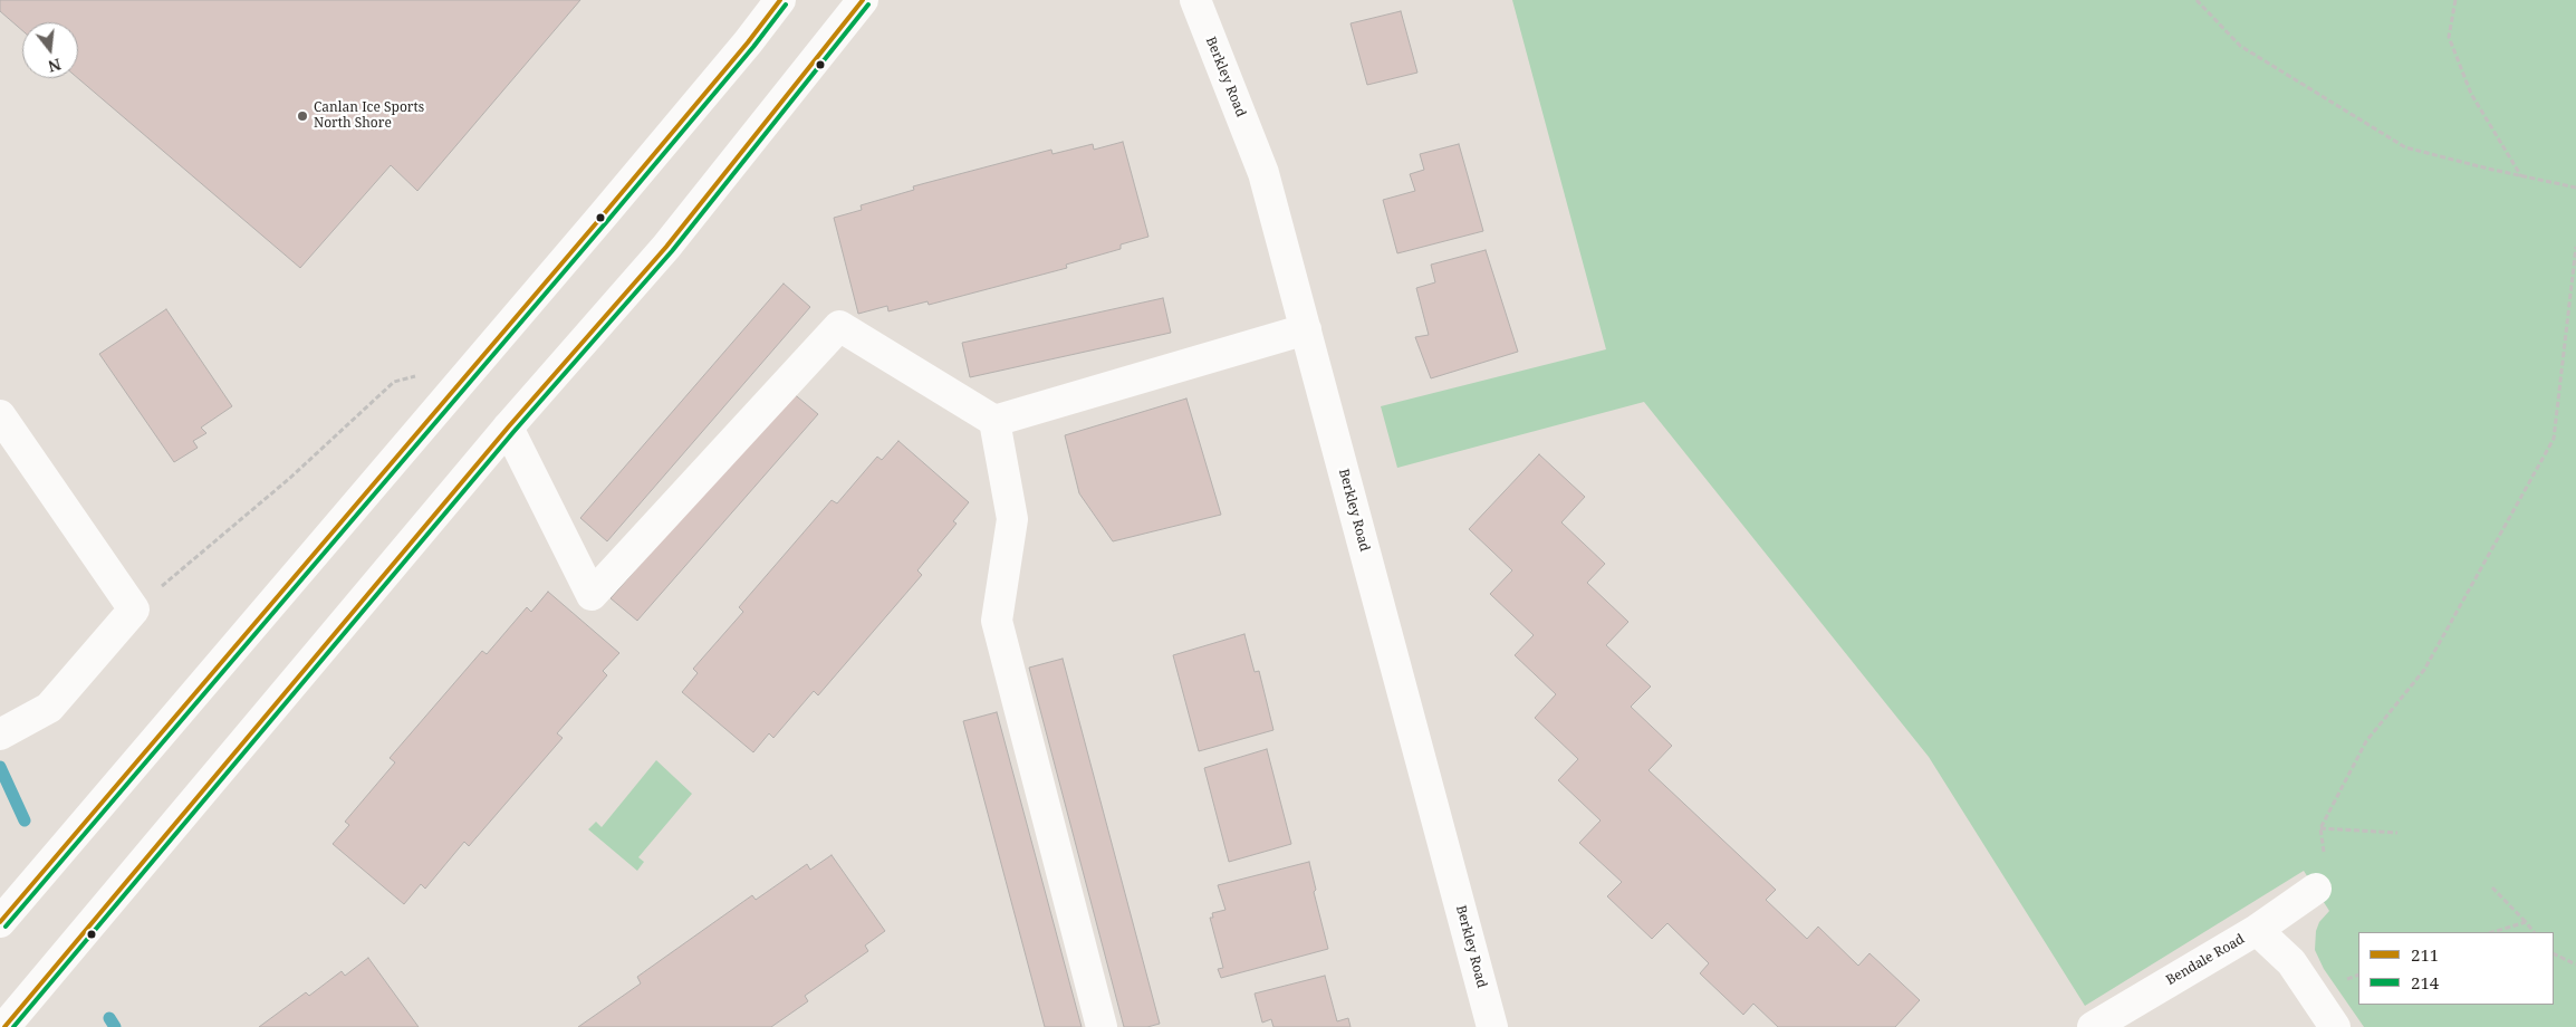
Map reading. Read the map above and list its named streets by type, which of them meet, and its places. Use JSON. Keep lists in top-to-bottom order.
{
  "streets": {
    "main road": ["Berkley Road", "Bendale Road"]
  },
  "places": ["Canlan Ice Sports North Shore"],
  "lines": ["transit line 211", "transit line 214"],
  "legend": ["211", "214"],
  "north": "bottom"
}
